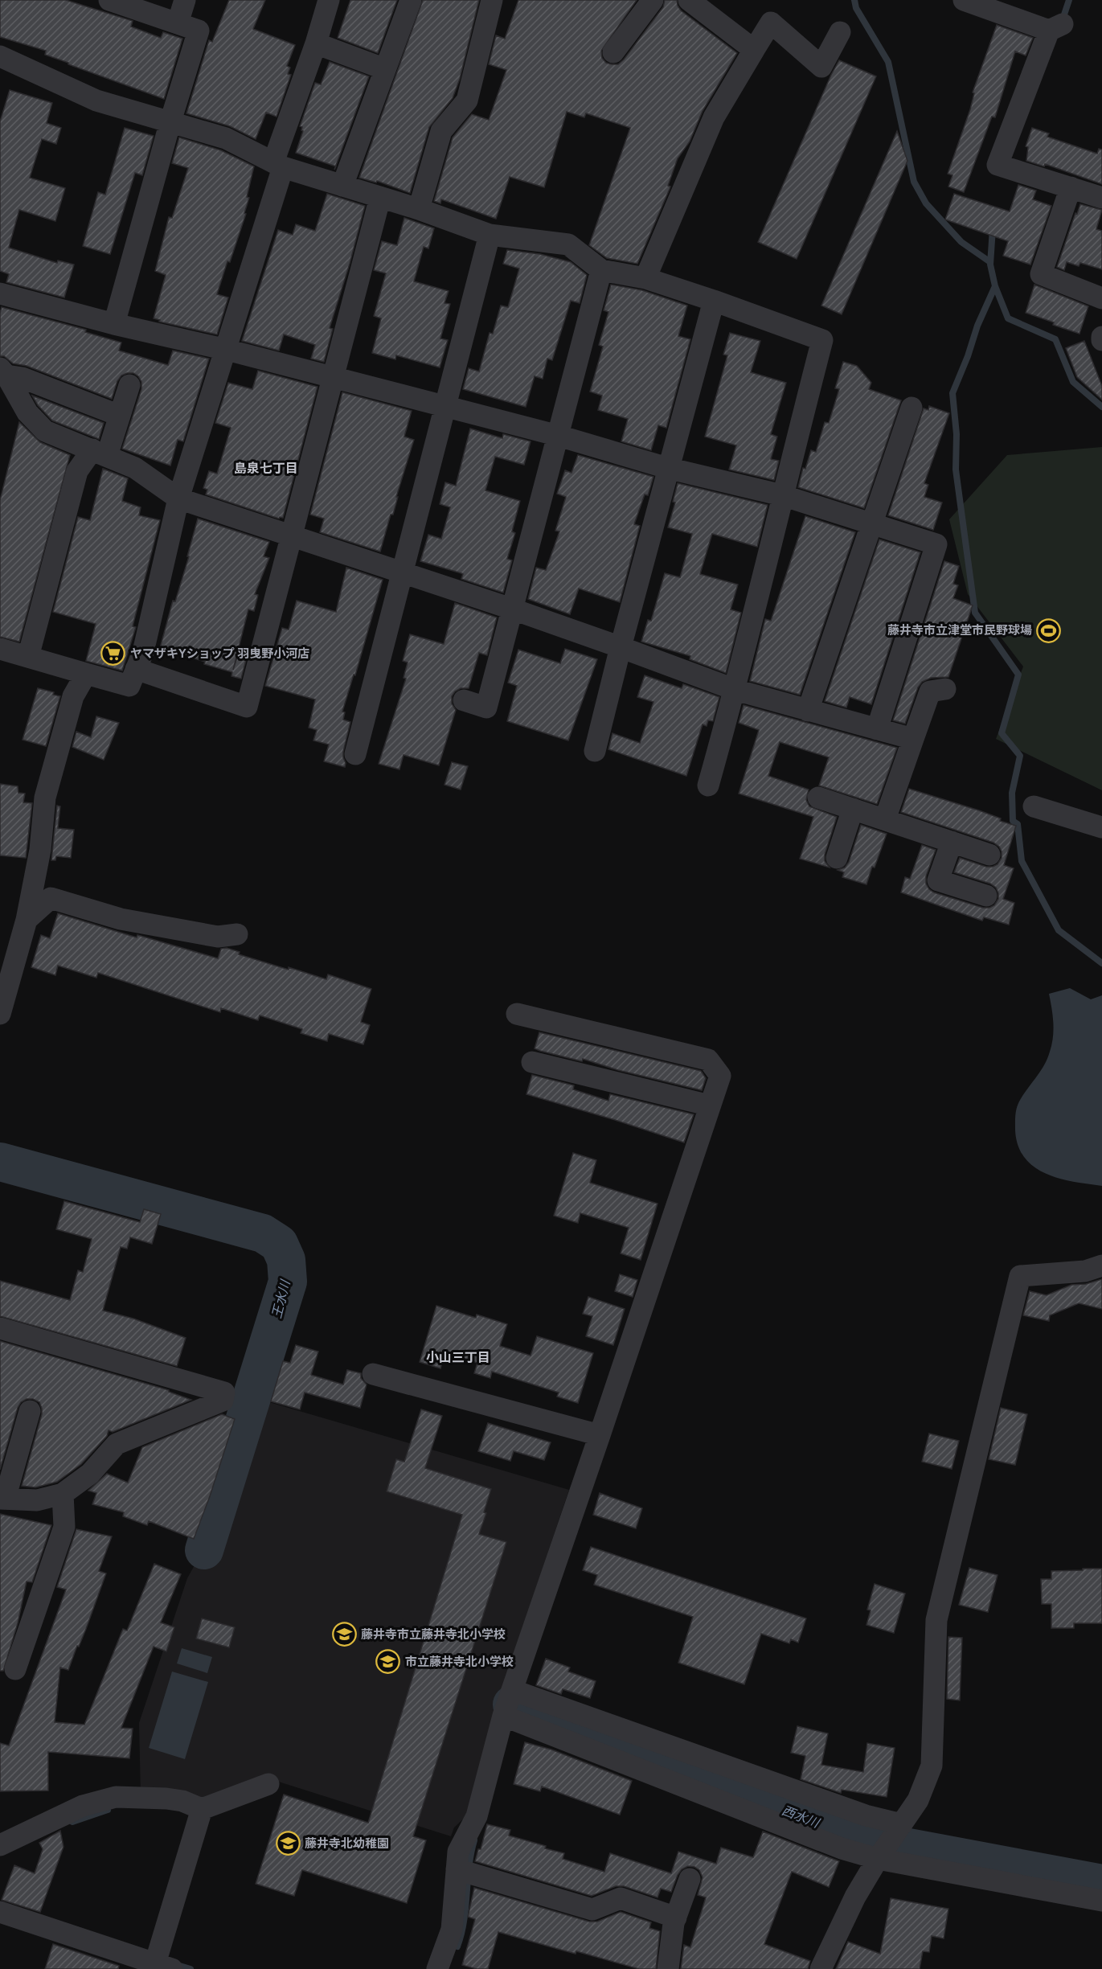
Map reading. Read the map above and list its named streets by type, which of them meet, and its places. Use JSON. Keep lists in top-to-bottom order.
{
  "districts": ["島泉七丁目", "小山三丁目"],
  "water": ["王水川", "西水川"],
  "places": {
    "sports": ["藤井寺市立津堂市民野球場"],
    "supermarket": ["ヤマザキYショップ 羽曳野小河店"],
    "school or university": ["藤井寺市立藤井寺北小学校", "市立藤井寺北小学校", "藤井寺北幼稚園"]
  }
}
